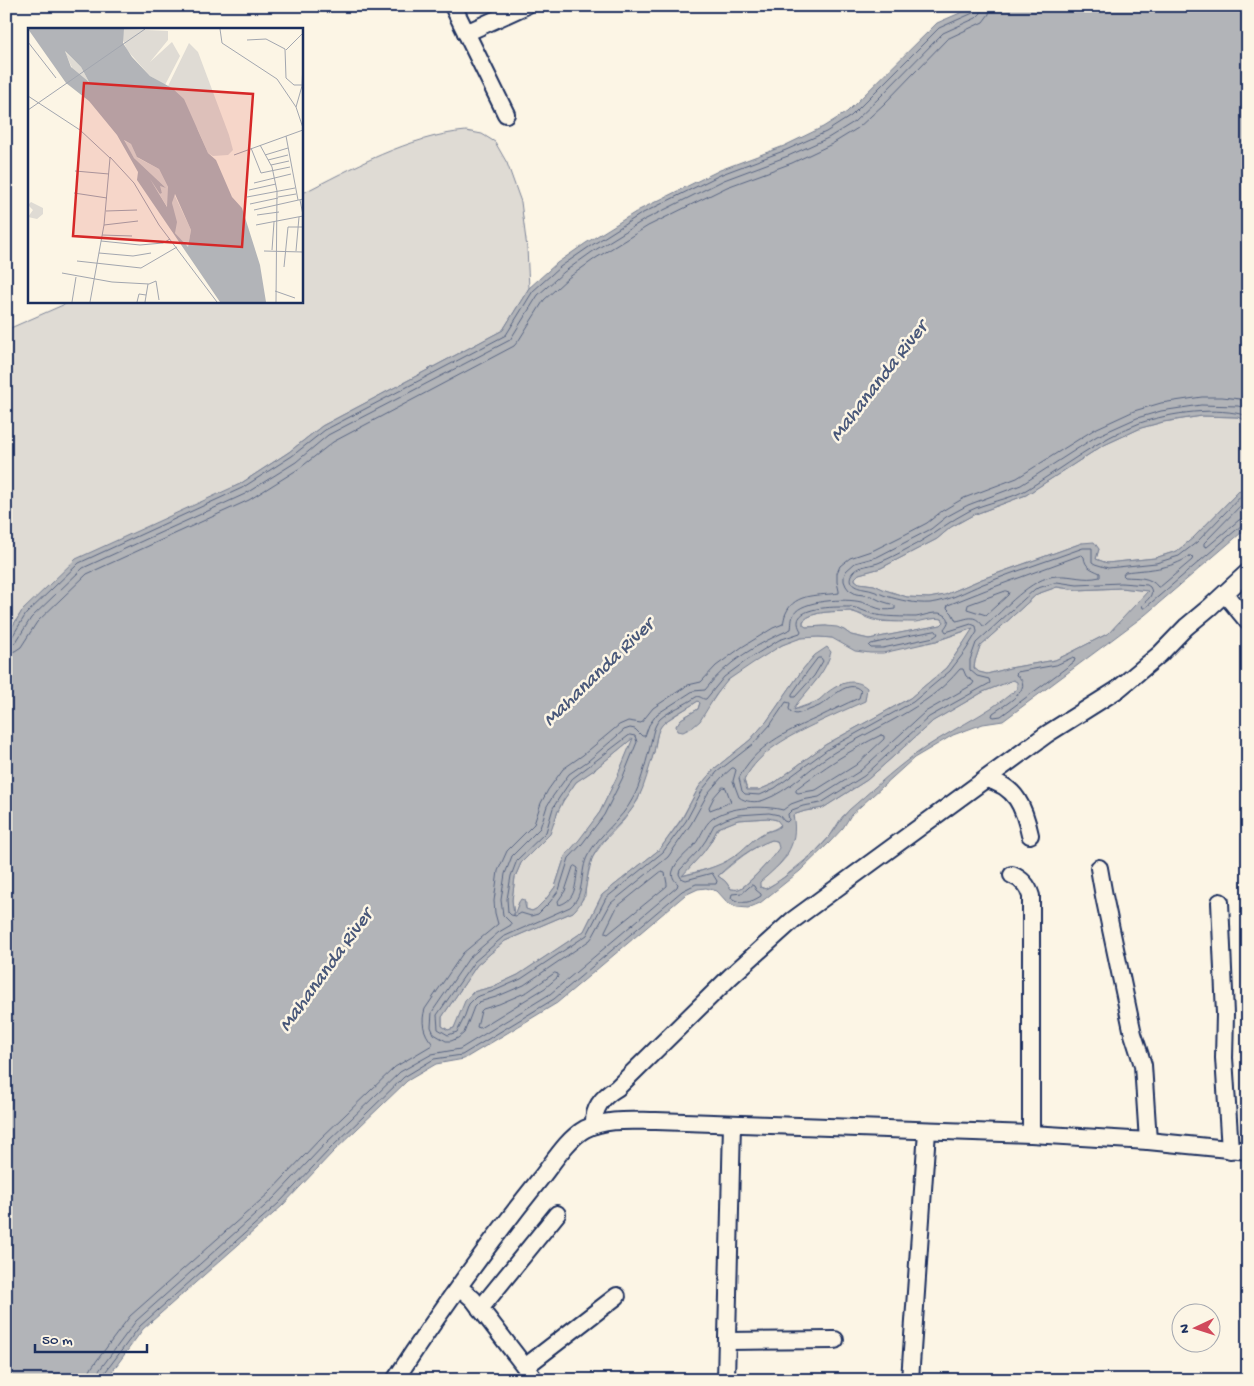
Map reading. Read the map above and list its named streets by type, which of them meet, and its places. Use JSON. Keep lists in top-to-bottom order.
{
  "water": ["Mahananda River"],
  "scale_bar": "50 m",
  "north": "left"
}
